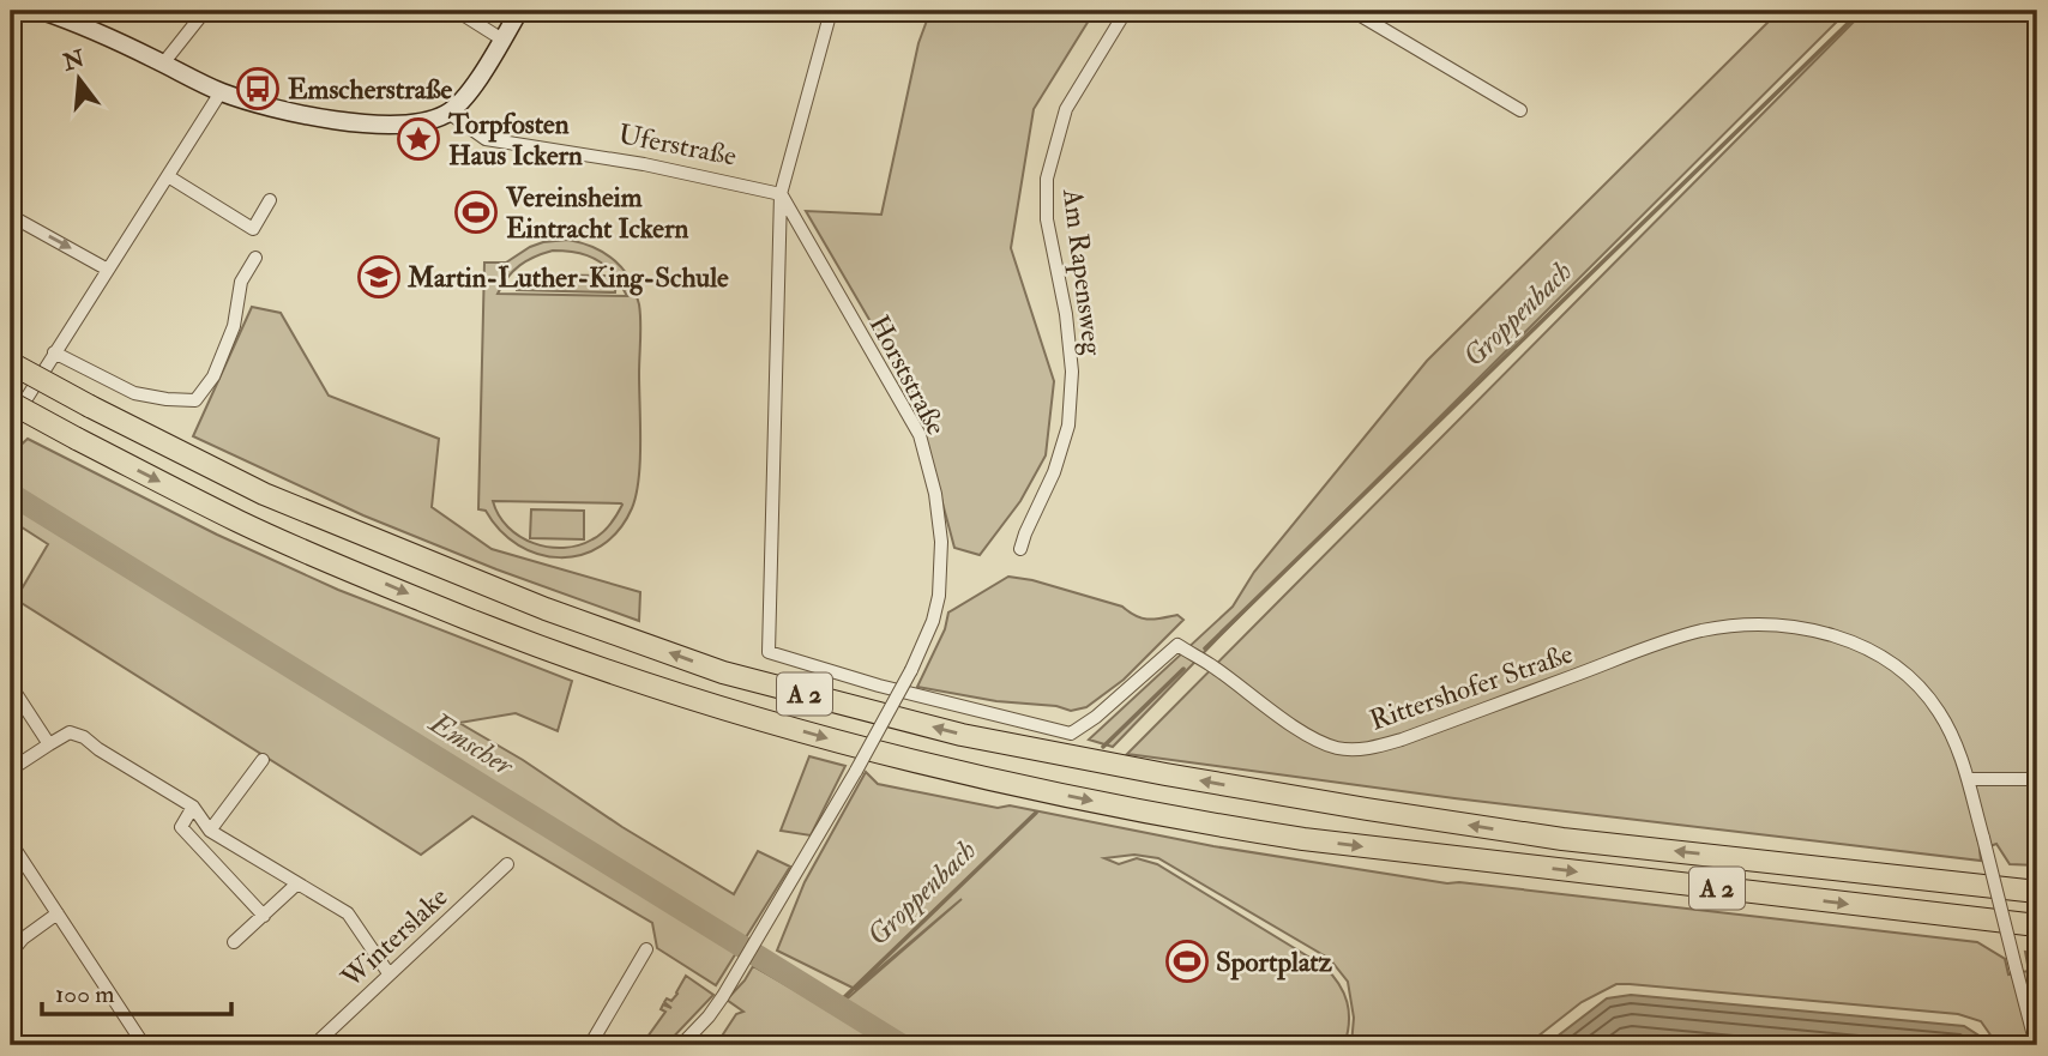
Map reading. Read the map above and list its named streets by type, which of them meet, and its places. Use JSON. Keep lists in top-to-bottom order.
{
  "streets": {
    "highway": ["A 2"],
    "street": [
      "Uferstraße",
      "Am Rapensweg",
      "Horststraße",
      "Rittershofer Straße",
      "Winterslake"
    ]
  },
  "crossings": [
    ["Uferstraße", "Horststraße"],
    ["Uferstraße", "Rittershofer Straße"],
    ["Horststraße", "Rittershofer Straße"]
  ],
  "water": ["Groppenbach", "Emscher"],
  "places": {
    "bus stop": ["Emscherstraße"],
    "place": ["Torpfosten Haus Ickern"],
    "sports": ["Vereinsheim Eintracht Ickern", "Sportplatz"],
    "school or university": ["Martin-Luther-King-Schule"]
  },
  "scale_bar": "100 m",
  "north": "top"
}
